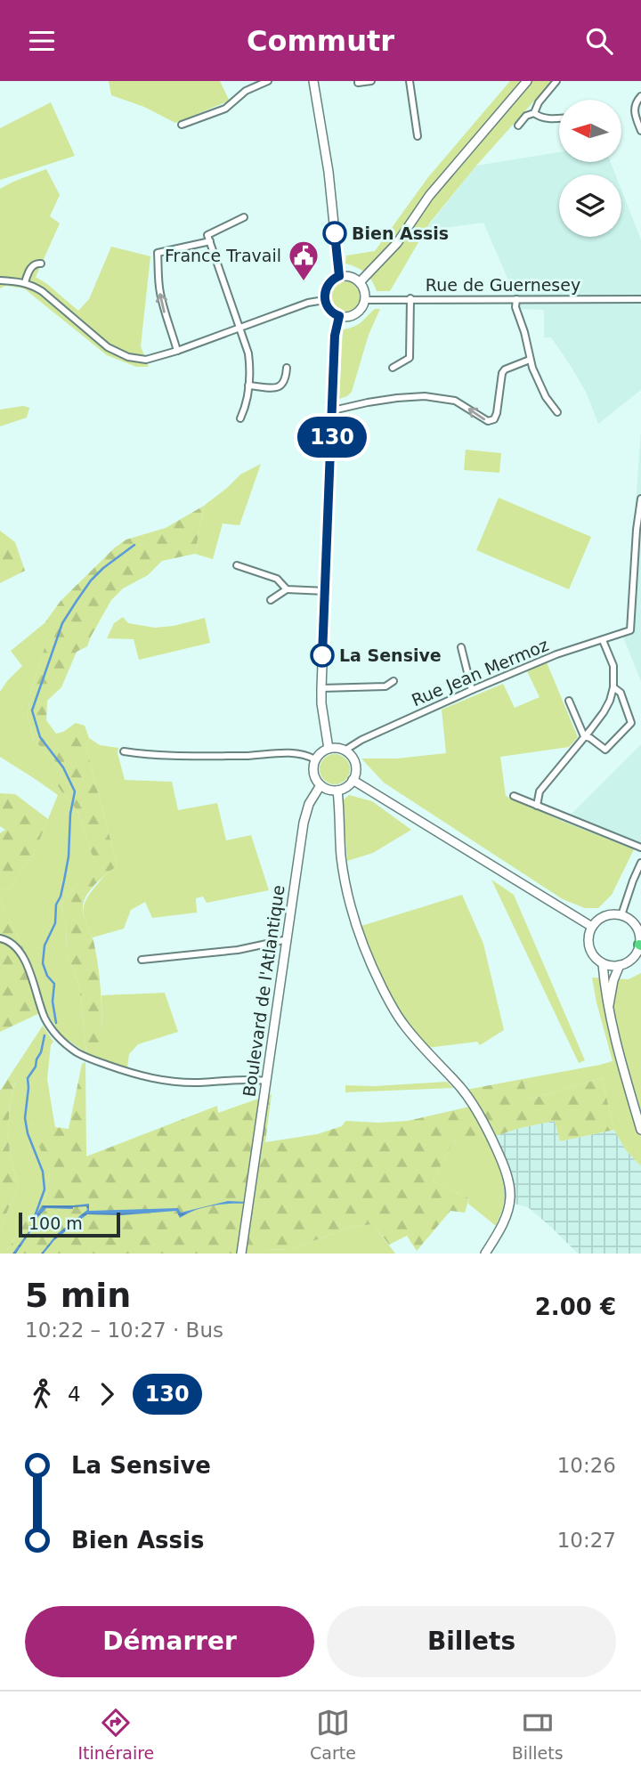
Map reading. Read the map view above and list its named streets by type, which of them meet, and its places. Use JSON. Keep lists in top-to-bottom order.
{
  "streets": {
    "main road": ["Boulevard de l'Atlantique"],
    "street": ["Rue de Guernesey", "Rue Jean Mermoz"]
  },
  "crossings": [
    ["Rue Jean Mermoz", "Boulevard de l'Atlantique"]
  ],
  "places": {
    "other": ["Bien Assis", "La Sensive"],
    "public building": ["France Travail"]
  },
  "lines": ["bus line 130"],
  "scale_bar": "100 m",
  "north": "left",
  "page": {
    "header": "Commutr",
    "on_map": "130",
    "scale": "100 m",
    "heading": ["5 min", "10:22 – 10:27 · Bus", "2.00 €"],
    "legs": ["4", "130"],
    "list": [
      {
        "name": "La Sensive",
        "value": "10:26"
      },
      {
        "name": "Bien Assis",
        "value": "10:27"
      }
    ],
    "buttons": ["Démarrer", "Billets"],
    "tabs": ["Itinéraire", "Carte", "Billets"]
  }
}
